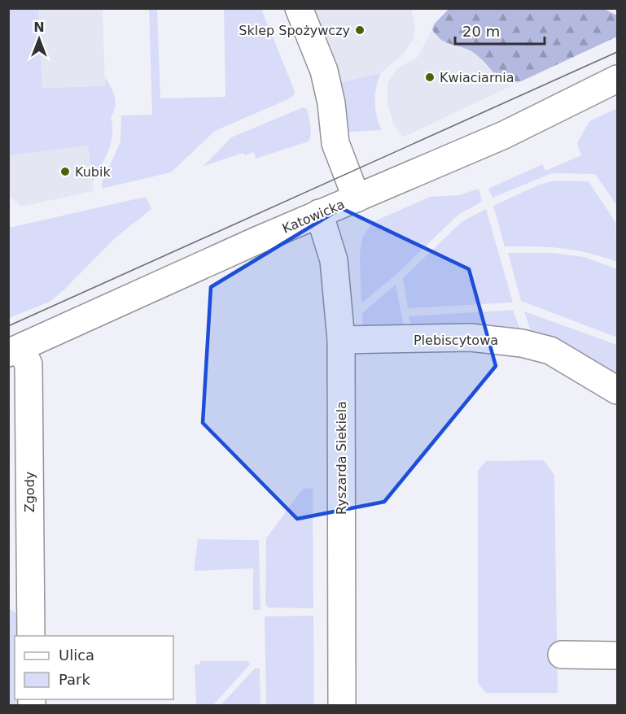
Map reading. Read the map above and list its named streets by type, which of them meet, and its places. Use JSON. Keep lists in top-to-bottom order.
{
  "streets": {
    "street": [
      "Katowicka",
      "Plebiscytowa",
      "Ryszarda Siekiela",
      "Zgody"
    ]
  },
  "crossings": [
    ["Katowicka", "Ryszarda Siekiela"],
    ["Katowicka", "Zgody"],
    ["Plebiscytowa", "Ryszarda Siekiela"]
  ],
  "places": ["Sklep Spożywczy", "Kwiaciarnia", "Kubik"],
  "legend": ["Ulica", "Park"],
  "scale_bar": "20 m",
  "north": "top"
}
